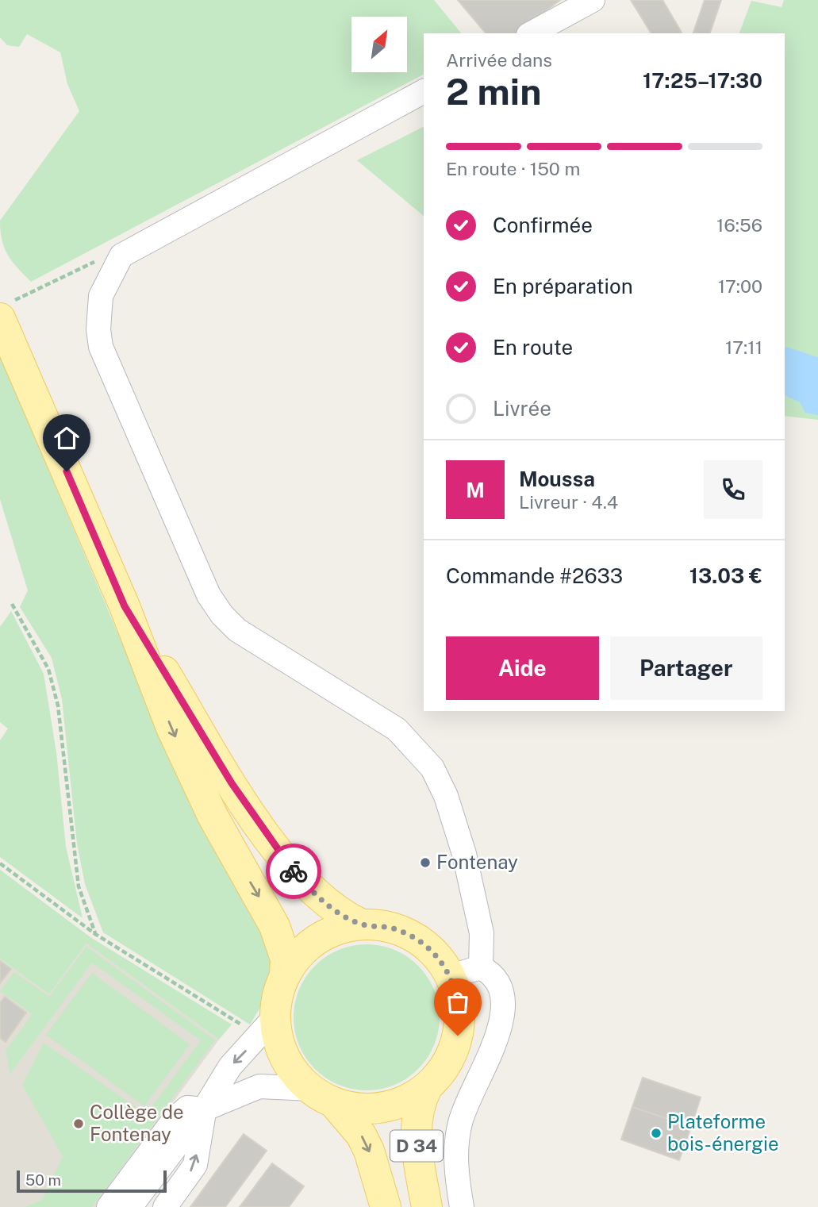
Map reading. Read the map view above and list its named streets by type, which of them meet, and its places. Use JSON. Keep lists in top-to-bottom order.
{
  "streets": {
    "main road": ["D 34"]
  },
  "places": ["Fontenay", "Collège de Fontenay", "Plateforme bois-énergie"],
  "scale_bar": "50 m",
  "north": "top right",
  "page": {
    "heading": ["2 min", "Arrivée dans", "17:25–17:30"],
    "panel": [
      "Moussa",
      "Livreur · 4.4",
      "Commande #2633",
      "13.03 €"
    ],
    "bar": "En route · 150 m",
    "list": [
      ["Confirmée", "16:56"],
      ["En préparation", "17:00"],
      ["En route", "17:11"],
      "Livrée"
    ],
    "round": "M",
    "buttons": ["Aide", "Partager"],
    "scale": "50 m"
  }
}
